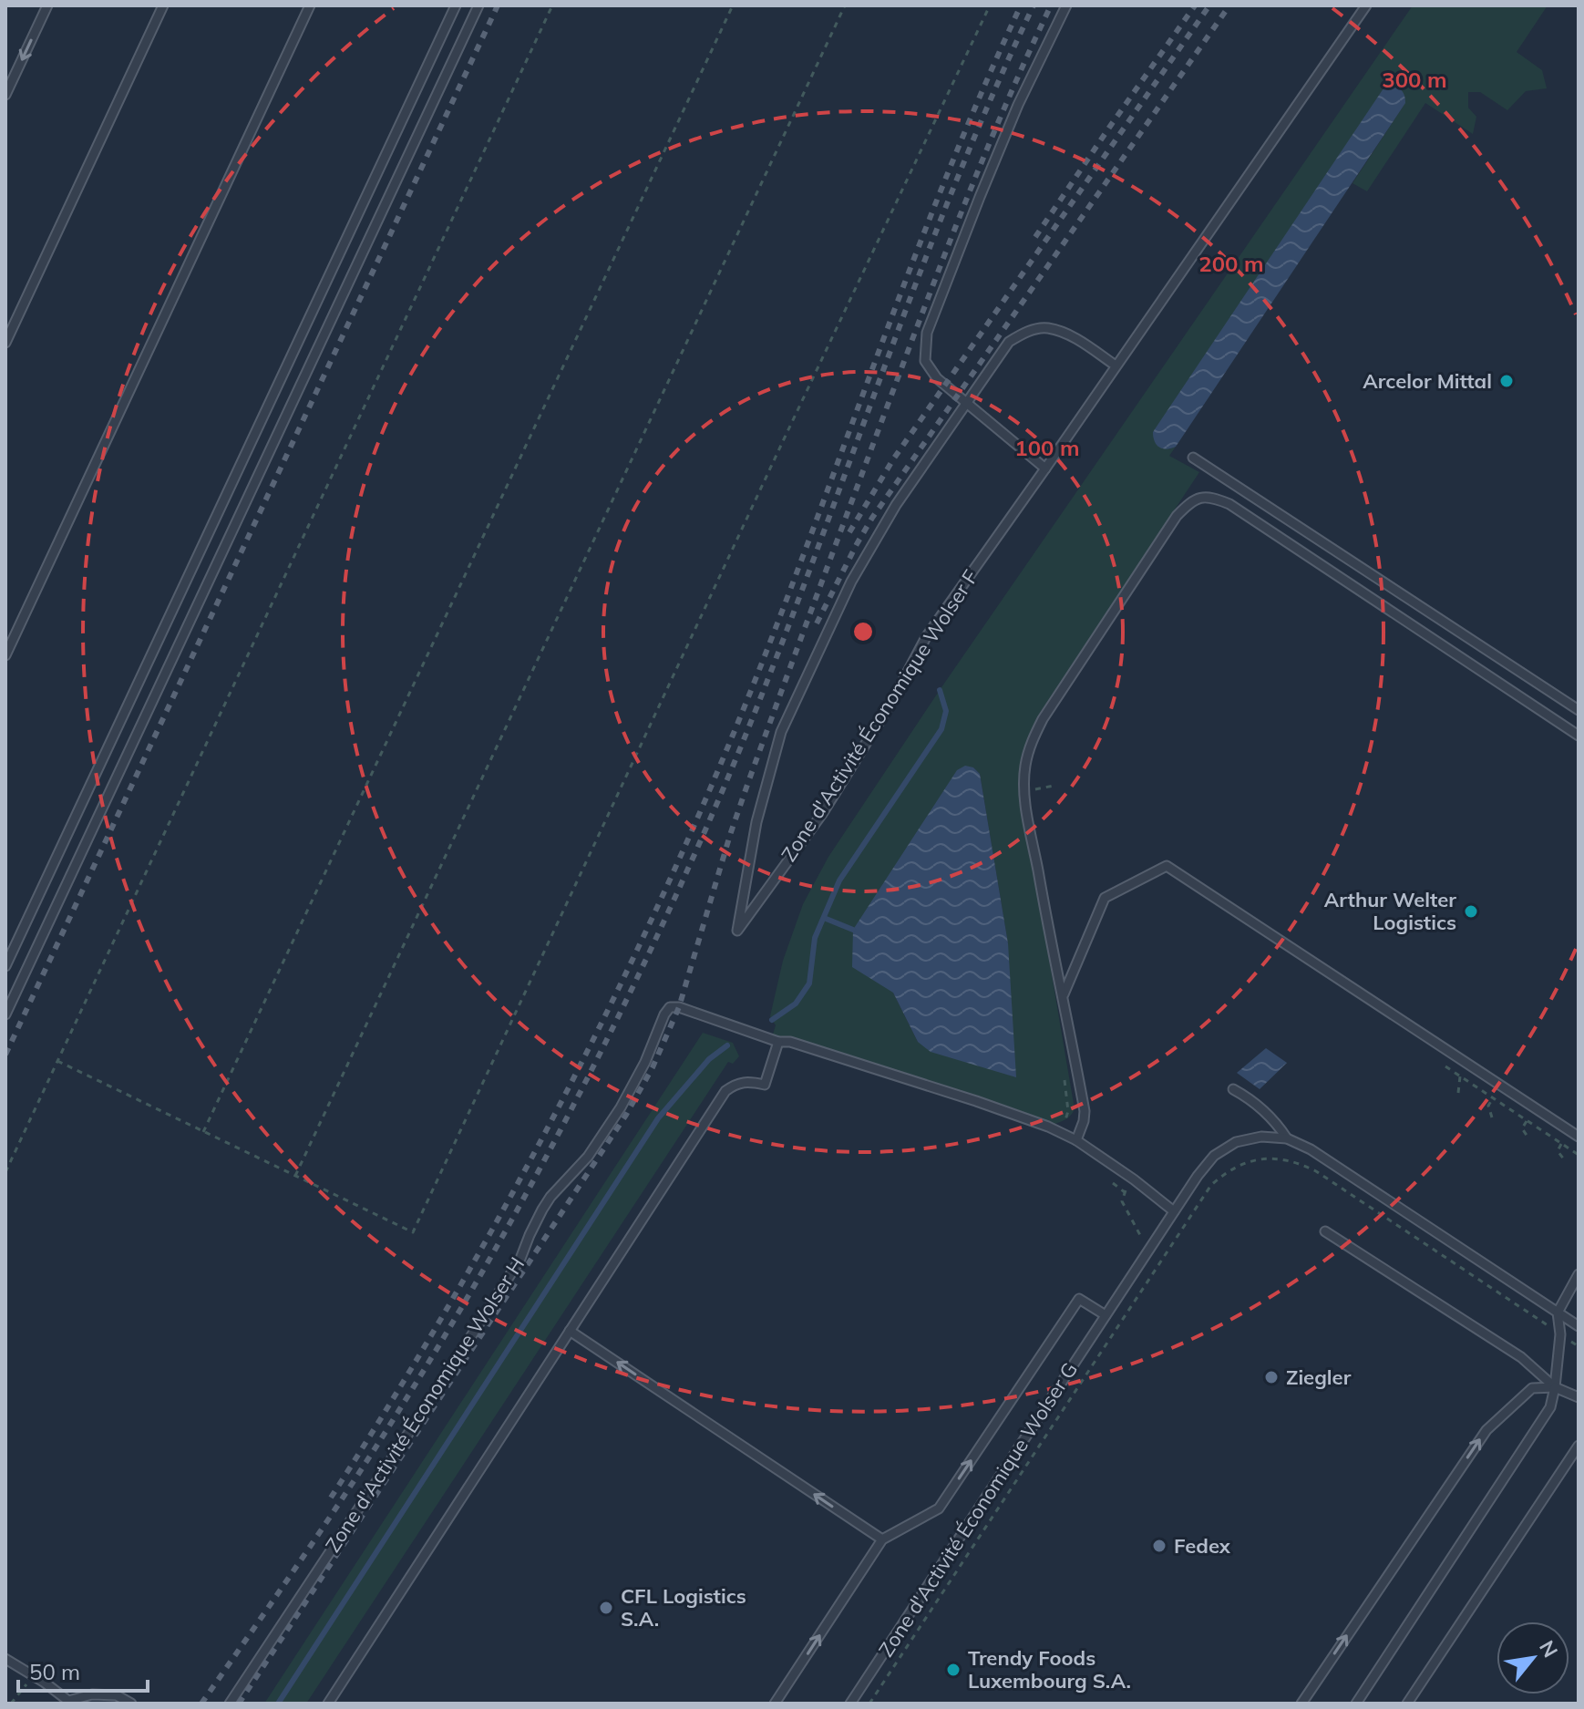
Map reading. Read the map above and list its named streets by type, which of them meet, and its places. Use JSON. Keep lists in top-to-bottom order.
{
  "streets": {
    "lane": ["Zone d'Activité Économique Wolser F", "Zone d'Activité Économique Wolser H", "Zone d'Activité Économique Wolser G"]
  },
  "places": [
    "Arcelor Mittal",
    "Arthur Welter Logistics",
    "Ziegler",
    "Fedex",
    "CFL Logistics S.A.",
    "Trendy Foods Luxembourg S.A."
  ],
  "scale_bar": "50 m",
  "north": "top right",
  "rings": ["300 m", "200 m", "100 m"]
}
